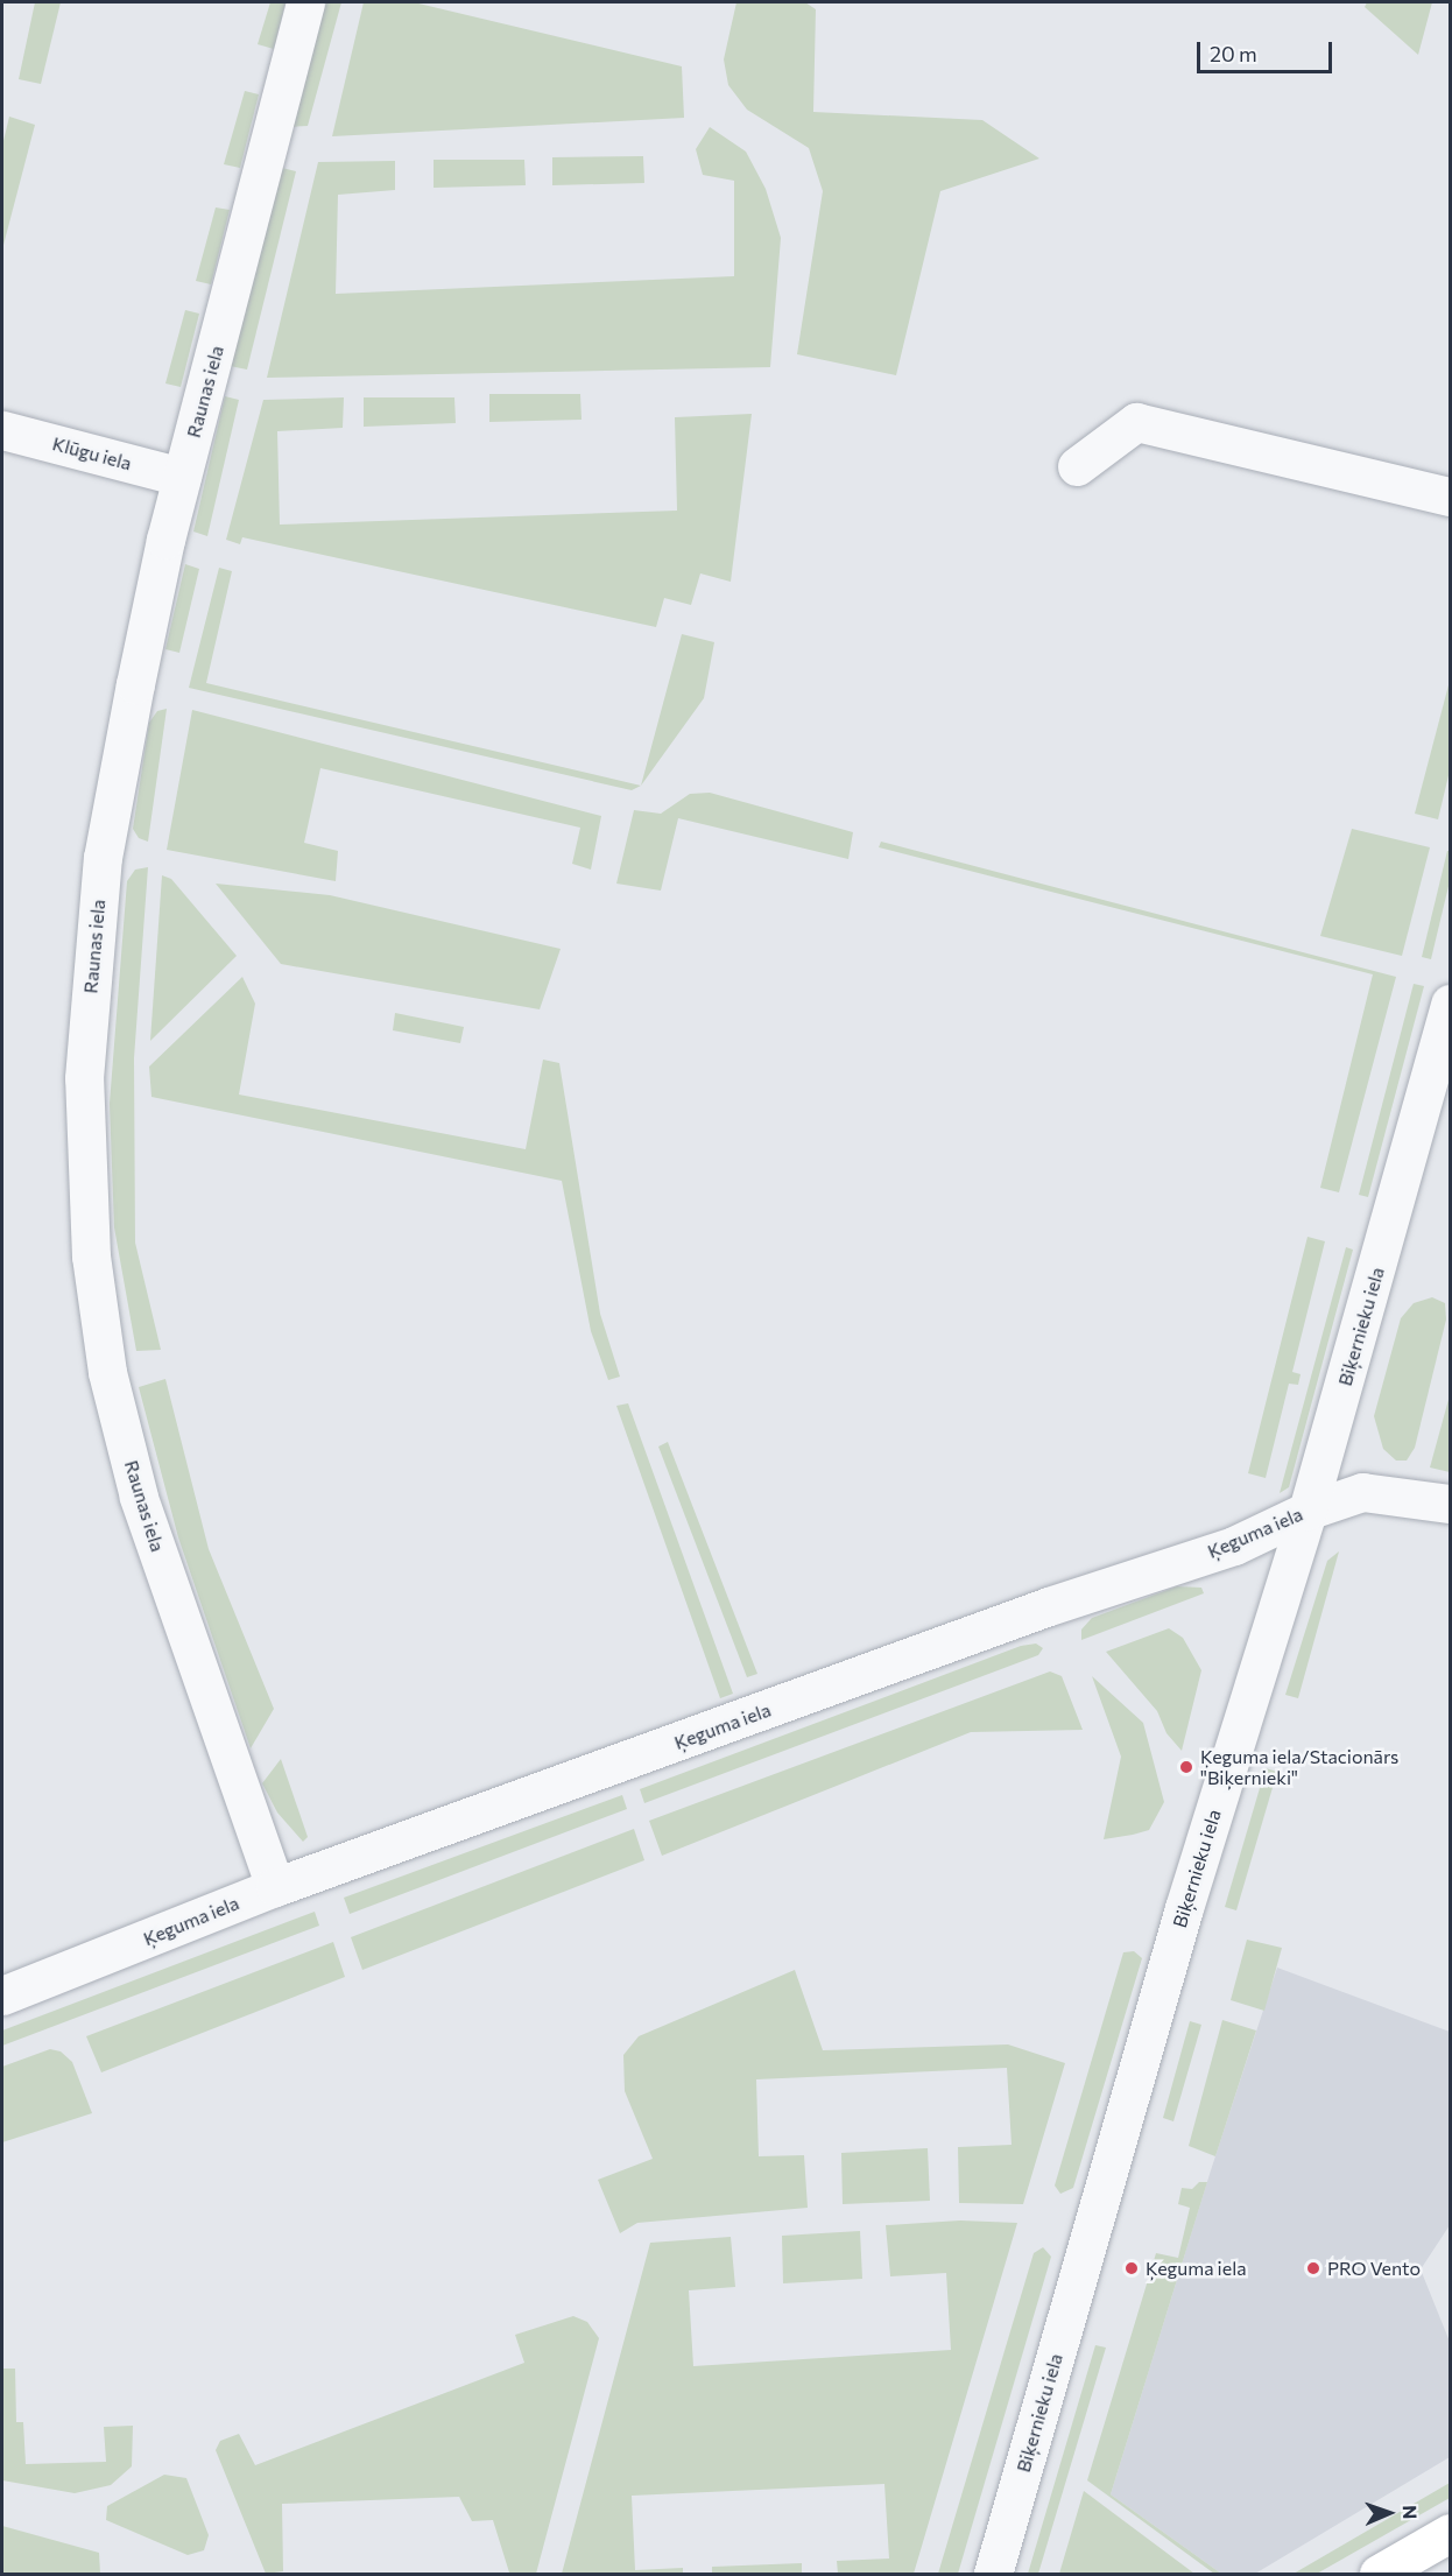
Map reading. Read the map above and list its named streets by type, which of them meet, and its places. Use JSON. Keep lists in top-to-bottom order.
{
  "streets": {
    "street": [
      "Raunas iela",
      "Klūgu iela",
      "Biķernieku iela",
      "Ķeguma iela"
    ]
  },
  "crossings": [
    ["Raunas iela", "Klūgu iela"],
    ["Raunas iela", "Ķeguma iela"],
    ["Biķernieku iela", "Ķeguma iela"]
  ],
  "places": ["Ķeguma iela/Stacionārs \"Biķernieki\"", "Ķeguma iela", "PRO Vento"],
  "scale_bar": "20 m",
  "north": "right"
}
